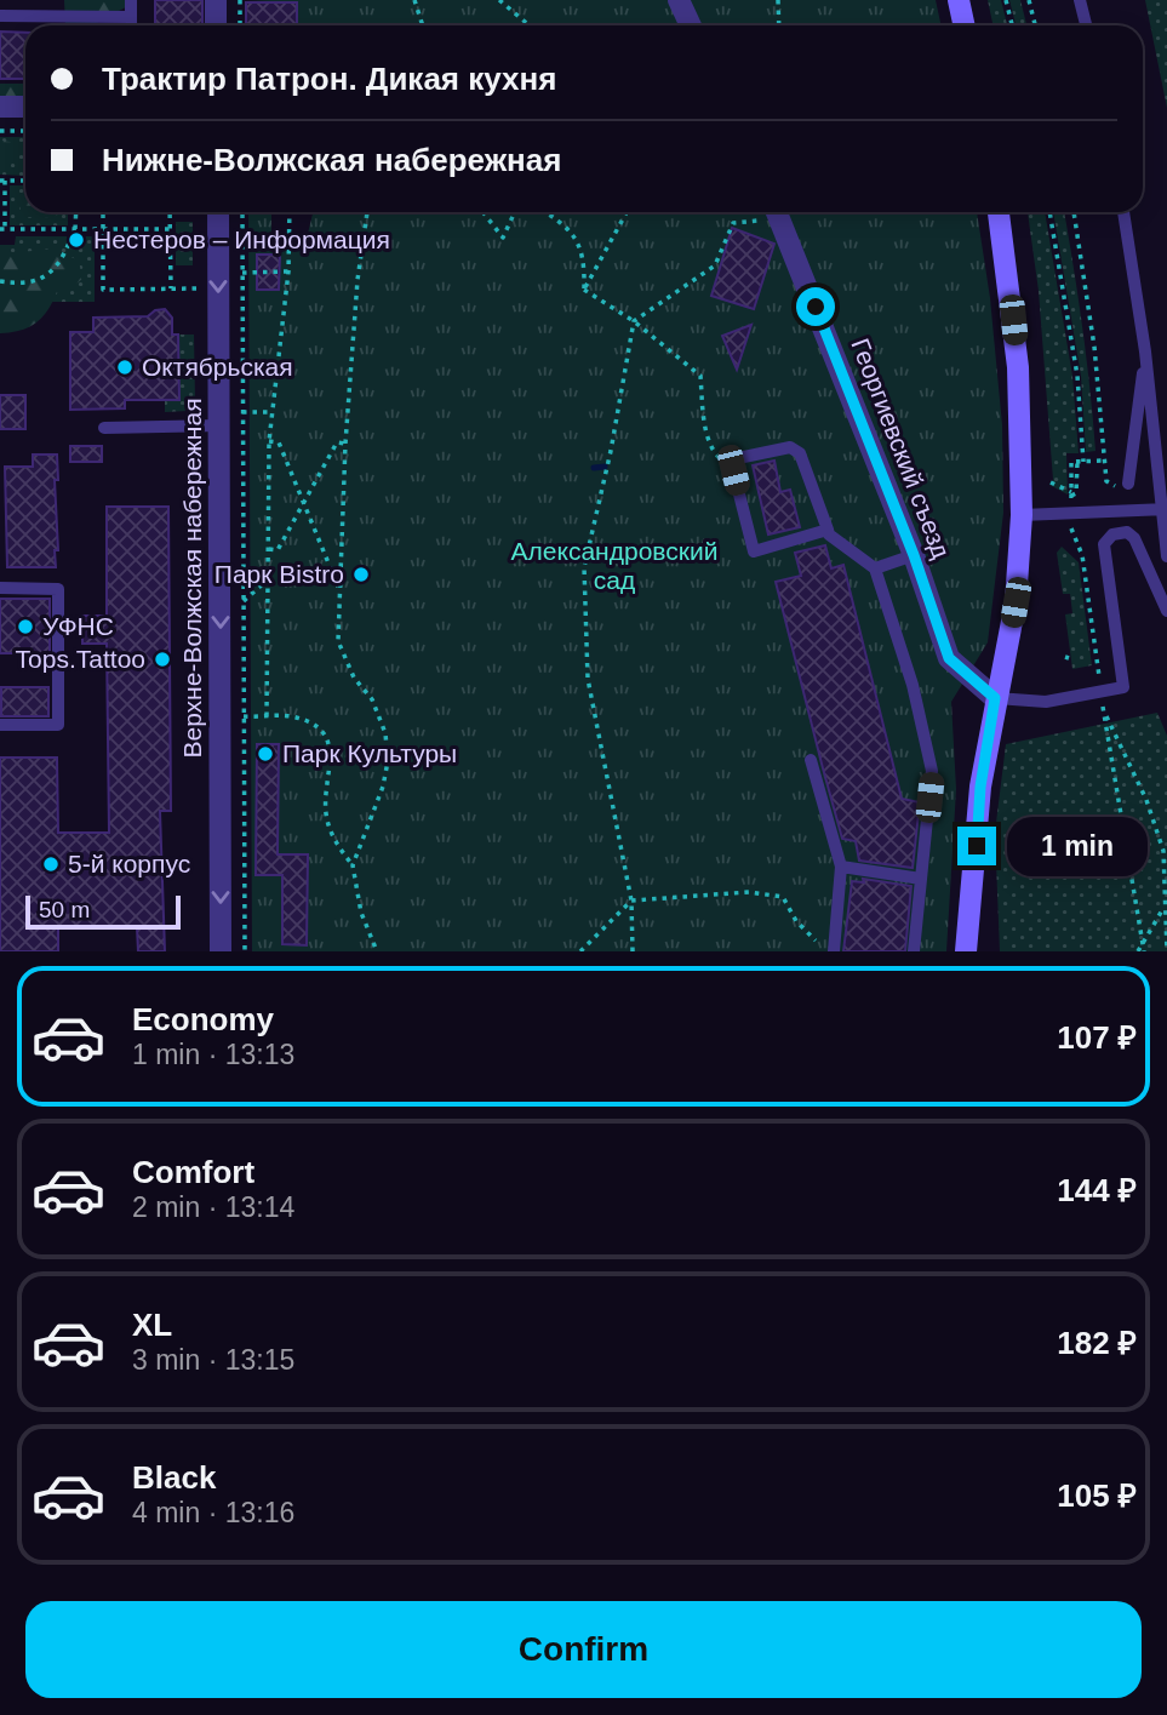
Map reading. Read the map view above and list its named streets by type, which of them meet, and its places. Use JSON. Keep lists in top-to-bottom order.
{
  "streets": {
    "street": ["Георгиевский съезд", "Верхне-Волжская набережная"]
  },
  "parks": ["Александровский сад"],
  "places": [
    "Нестеров – Информация",
    "Октябрьская",
    "Парк Bistro",
    "УФНС",
    "Tops.Tattoo",
    "Парк Культуры",
    "5-й корпус"
  ],
  "scale_bar": "50 m",
  "page": {
    "banner": ["Трактир Патрон. Дикая кухня", "Нижне-Волжская набережная"],
    "bubble": "1 min",
    "scale": "50 m",
    "list": [
      {
        "name": "Economy",
        "note": "1 min · 13:13",
        "value": "107 ₽"
      },
      {
        "name": "Comfort",
        "note": "2 min · 13:14",
        "value": "144 ₽"
      },
      {
        "name": "XL",
        "note": "3 min · 13:15",
        "value": "182 ₽"
      },
      {
        "name": "Black",
        "note": "4 min · 13:16",
        "value": "105 ₽"
      }
    ],
    "buttons": "Confirm"
  }
}
